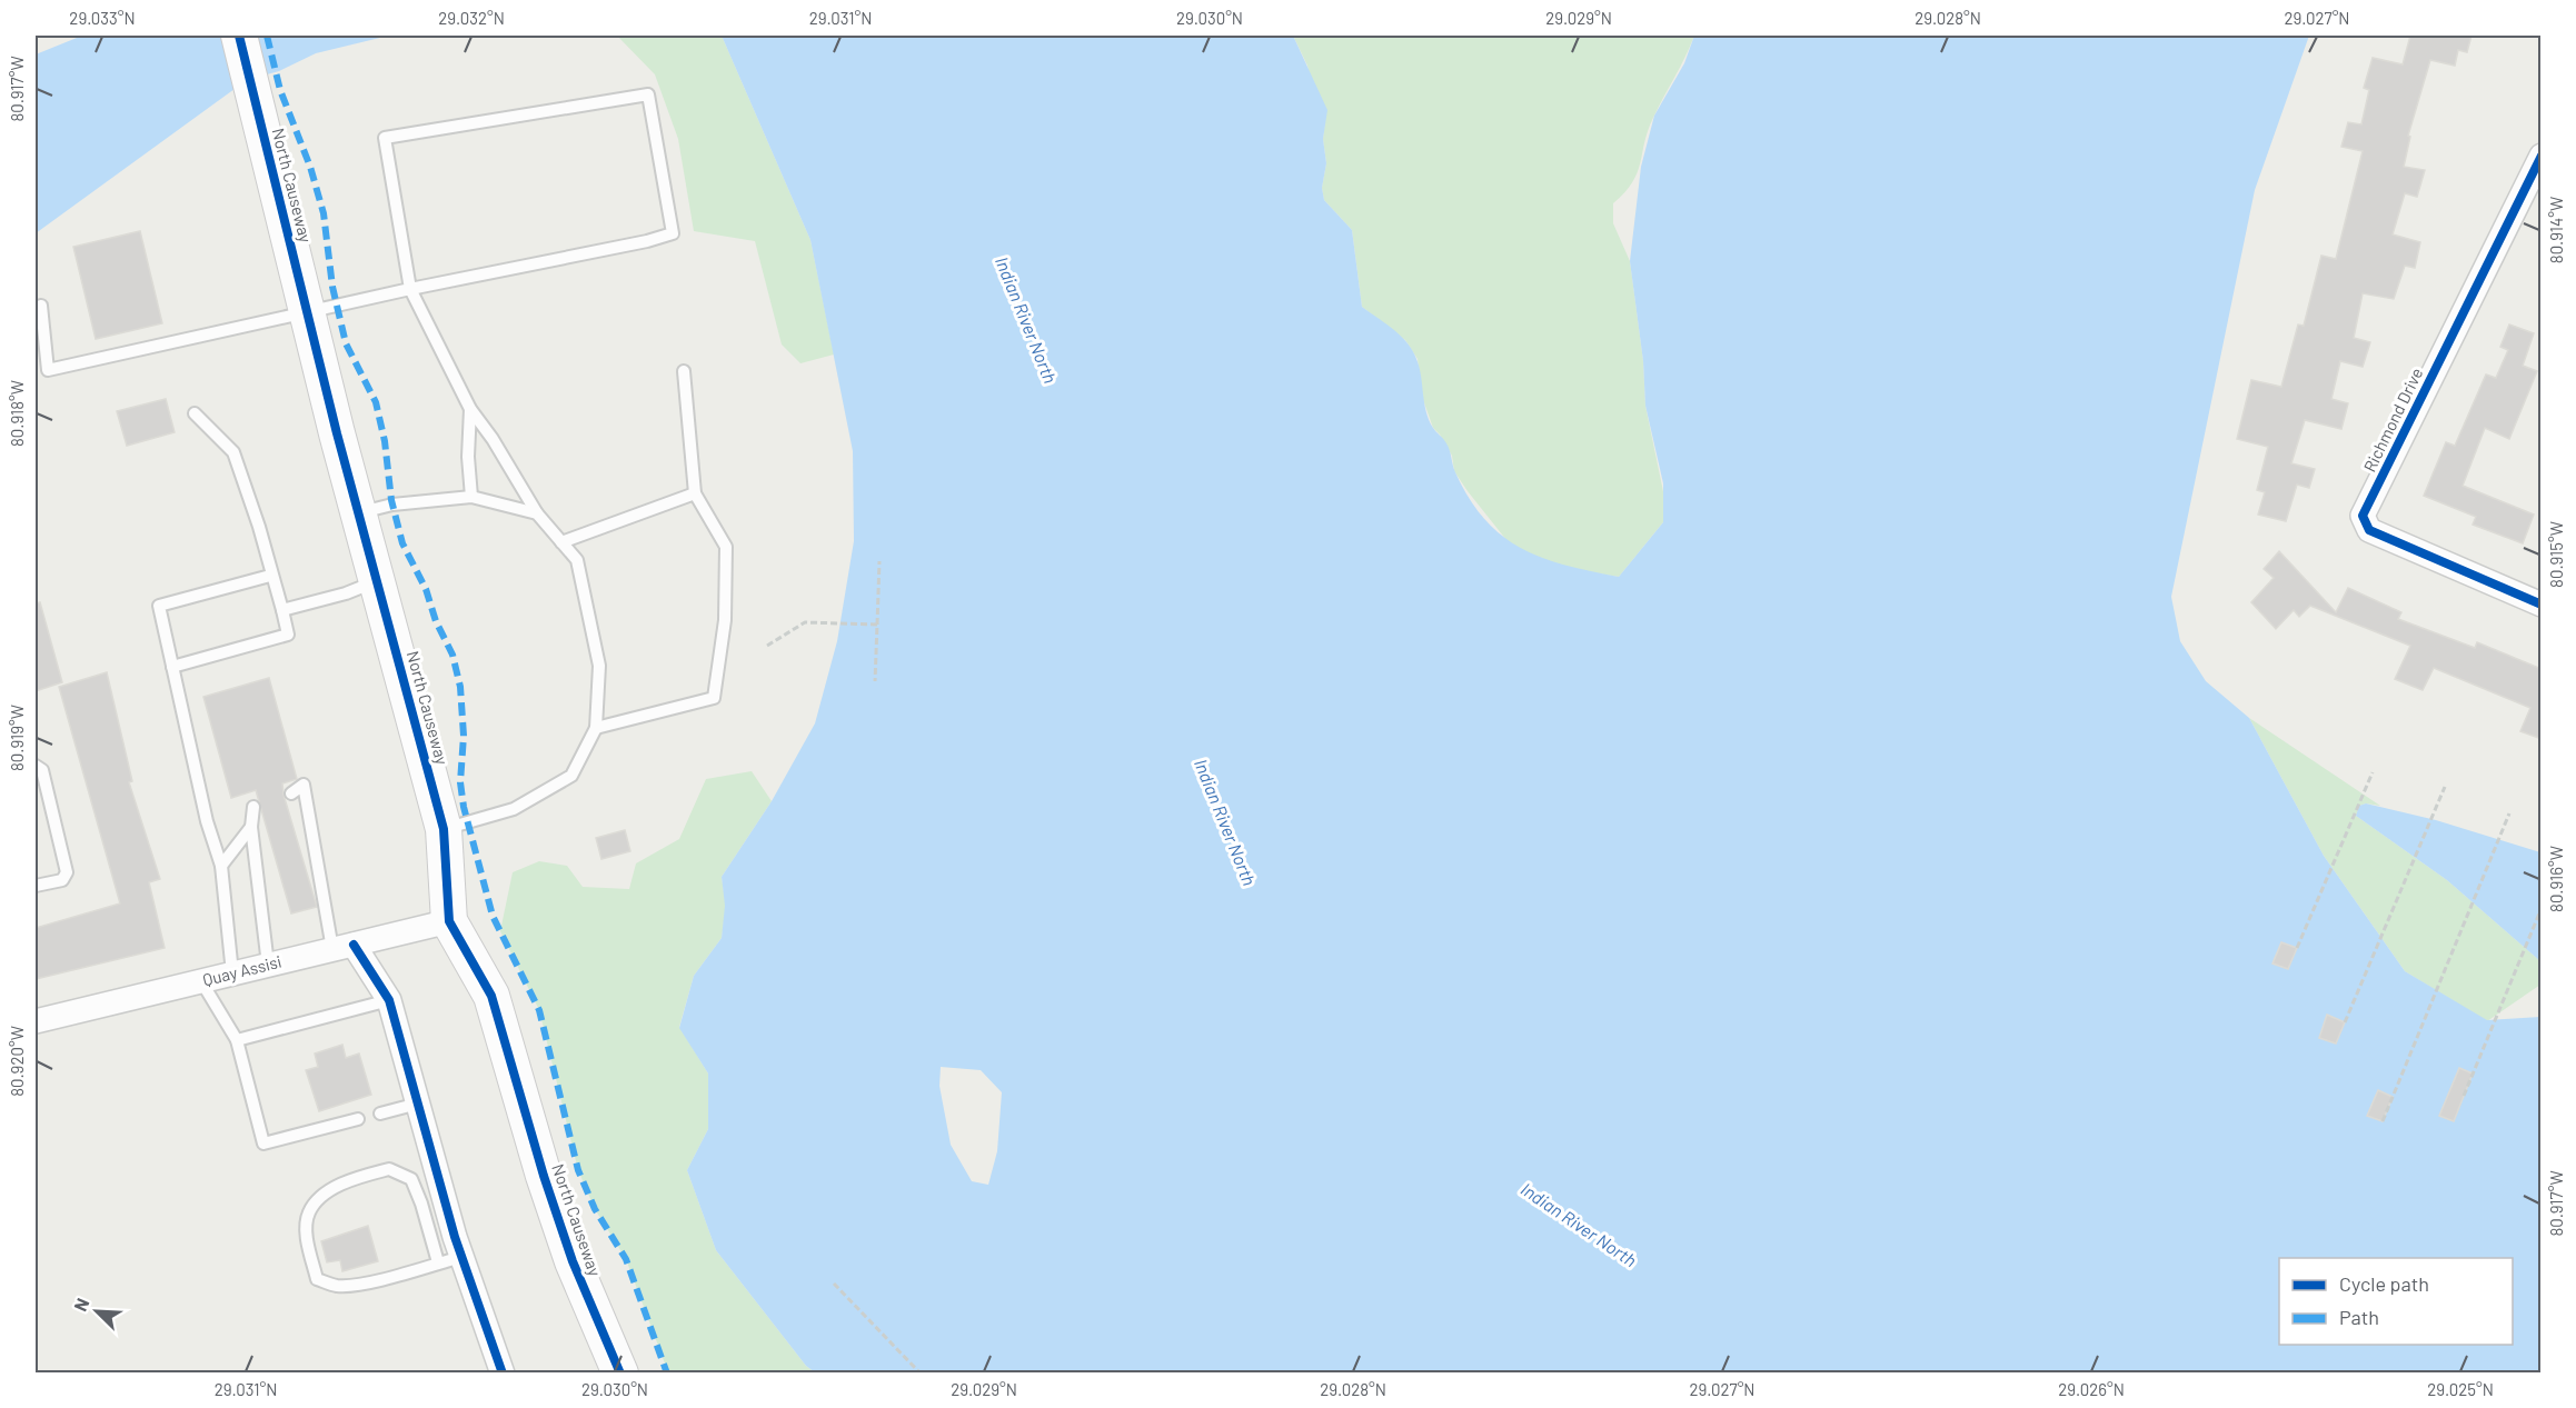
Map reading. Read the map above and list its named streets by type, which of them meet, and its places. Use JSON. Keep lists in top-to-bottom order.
{
  "streets": {
    "main road": ["North Causeway"],
    "street": ["Richmond Drive", "Quay Assisi"]
  },
  "crossings": [
    ["North Causeway", "Quay Assisi"]
  ],
  "water": ["Indian River North"],
  "legend": ["Cycle path", "Path"],
  "north": "top left",
  "coordinates": [
    "29.033°N",
    "29.032°N",
    "29.031°N",
    "29.030°N",
    "29.029°N",
    "29.028°N",
    "29.027°N",
    "80.917°W",
    "80.914°W",
    "80.918°W",
    "80.915°W",
    "80.919°W",
    "80.916°W",
    "80.920°W",
    "29.026°N",
    "29.025°N"
  ]
}
